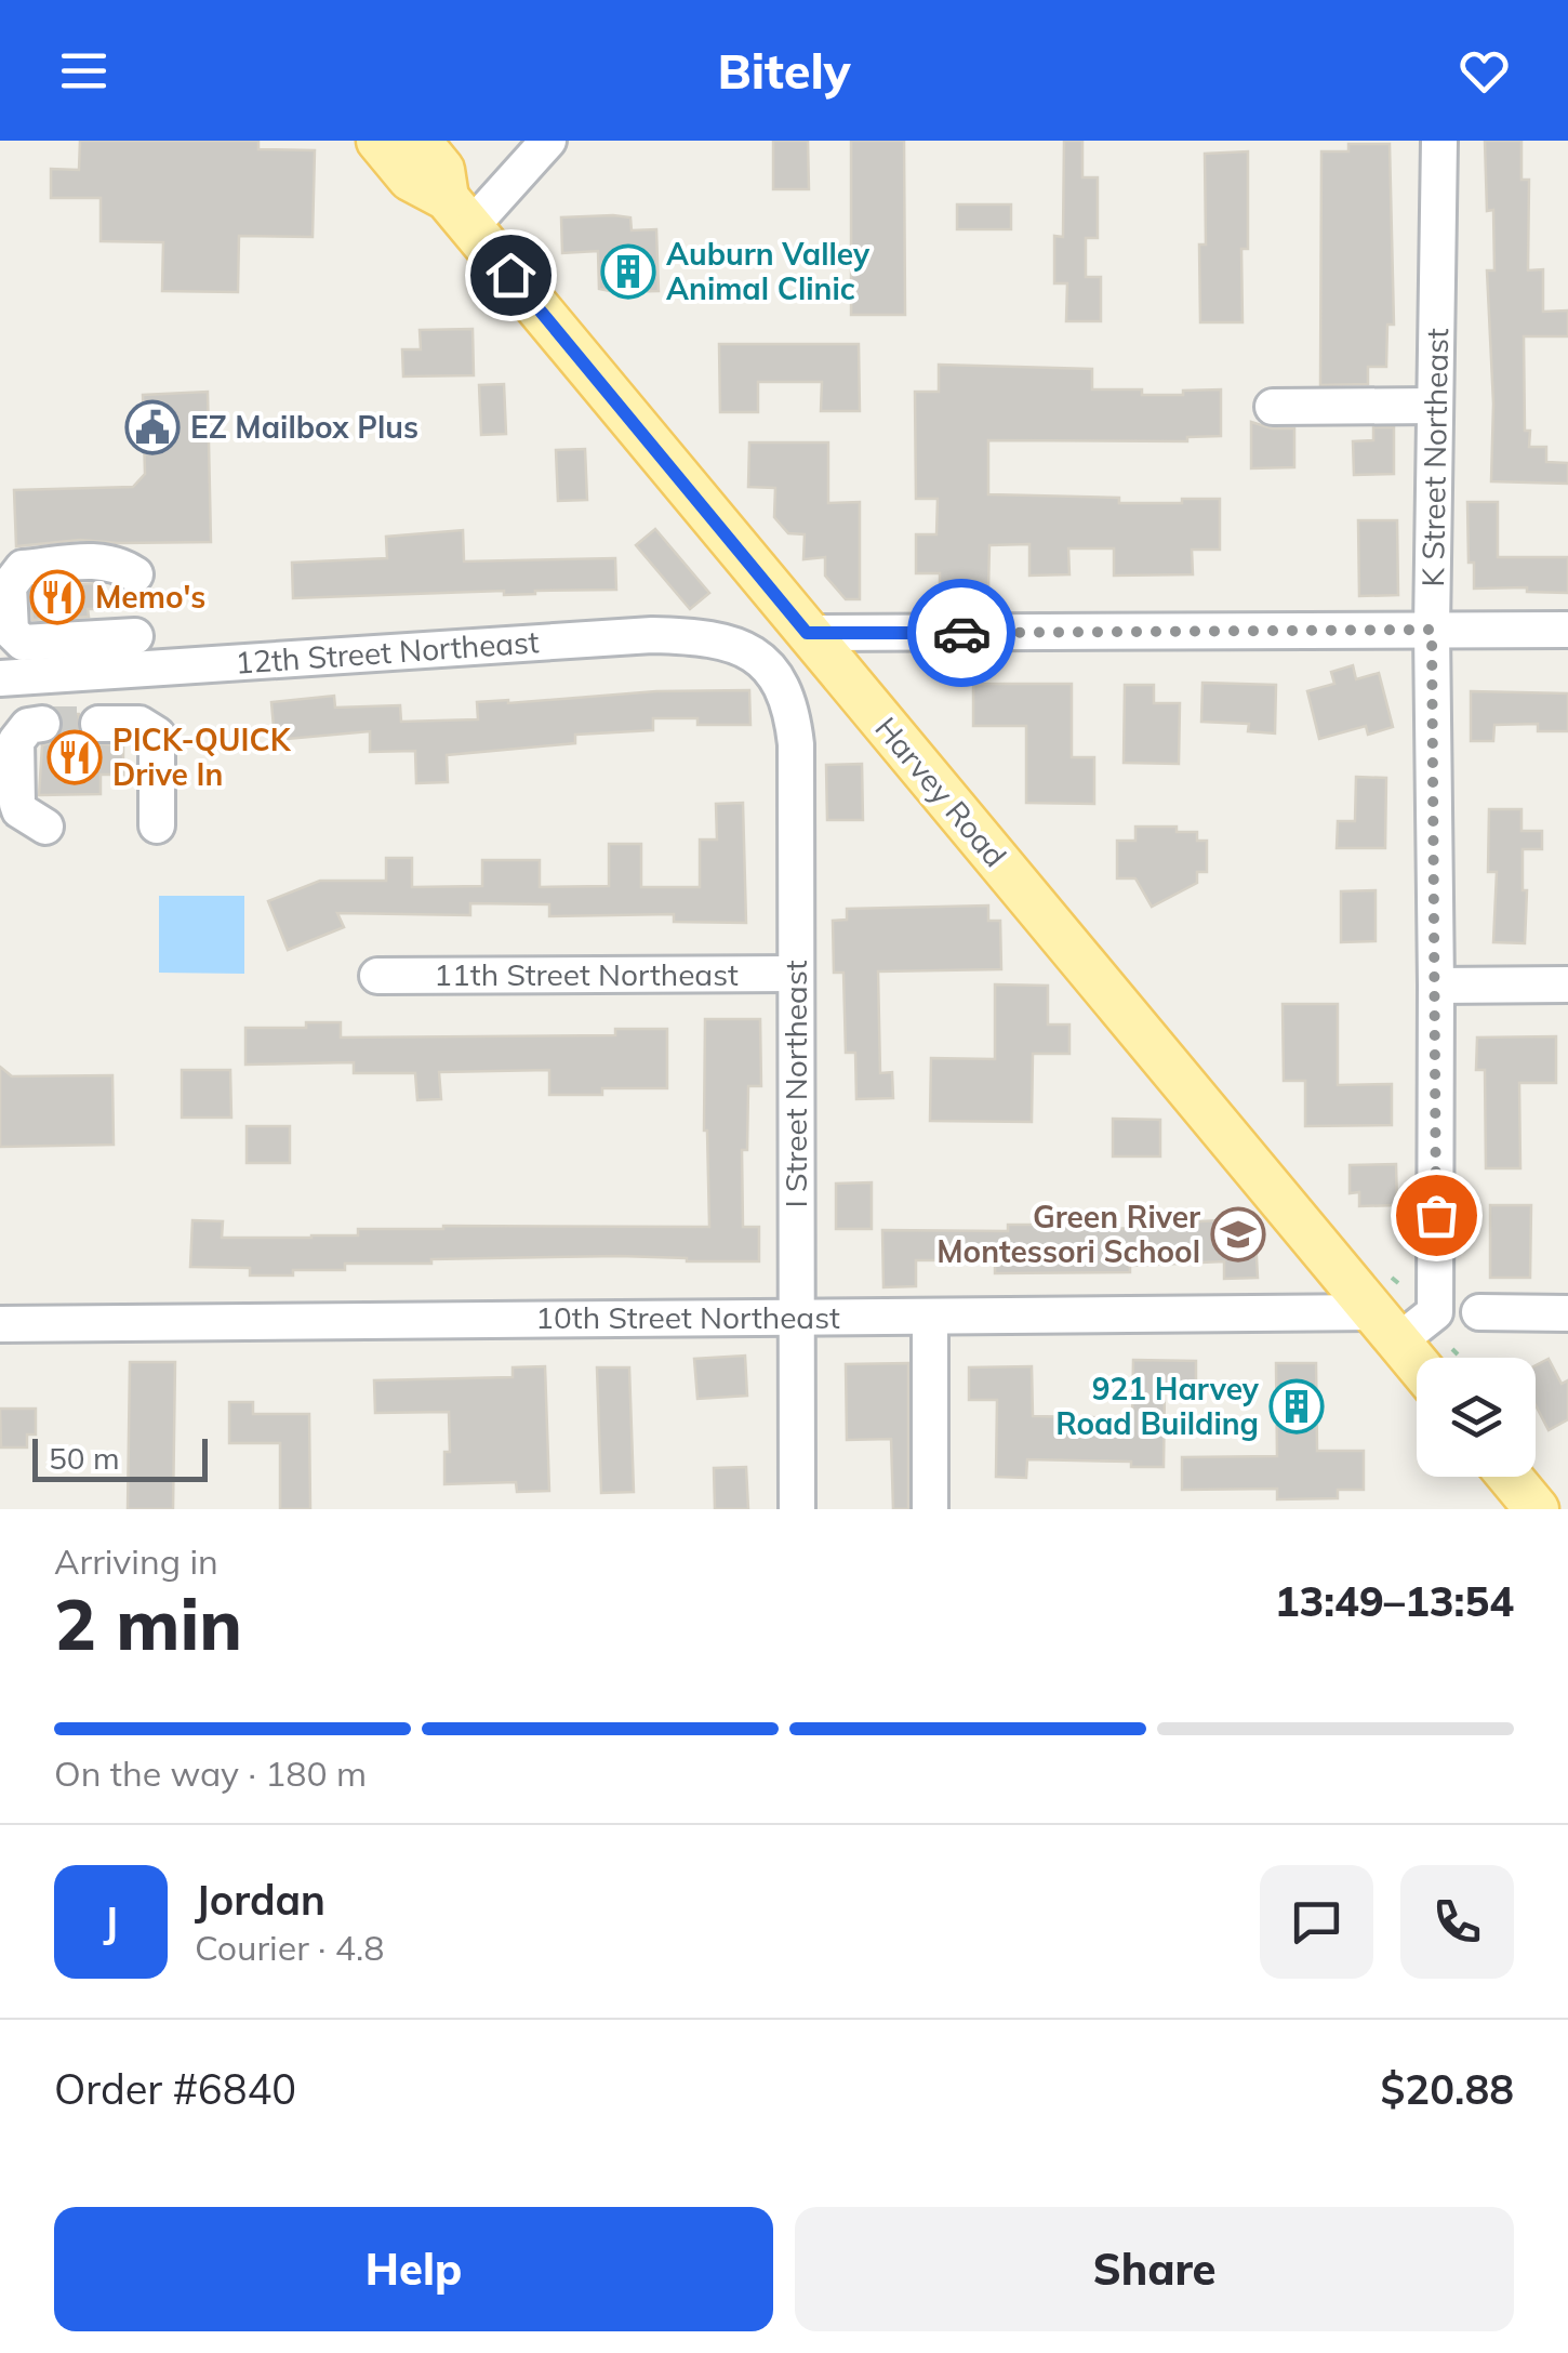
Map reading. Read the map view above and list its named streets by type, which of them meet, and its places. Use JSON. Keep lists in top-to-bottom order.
{
  "streets": {
    "main road": ["Harvey Road"],
    "street": [
      "K Street Northeast",
      "12th Street Northeast",
      "11th Street Northeast",
      "I Street Northeast",
      "10th Street Northeast"
    ]
  },
  "crossings": [
    ["K Street Northeast", "Harvey Road"],
    ["K Street Northeast", "10th Street Northeast"],
    ["12th Street Northeast", "I Street Northeast"],
    ["Harvey Road", "10th Street Northeast"],
    ["11th Street Northeast", "I Street Northeast"],
    ["I Street Northeast", "10th Street Northeast"]
  ],
  "places": {
    "building": ["Auburn Valley Animal Clinic", "921 Harvey Road Building"],
    "public building": ["EZ Mailbox Plus"],
    "restaurant": ["Memo's", "PICK-QUICK Drive In"],
    "school or university": ["Green River Montessori School"]
  },
  "scale_bar": "50 m",
  "page": {
    "header": "Bitely",
    "scale": "50 m",
    "heading": ["2 min", "Arriving in", "13:49–13:54"],
    "panel": [
      "Jordan",
      "Courier · 4.8",
      "Order #6840",
      "$20.88"
    ],
    "bar": "On the way · 180 m",
    "round": "J",
    "buttons": ["Help", "Share"]
  }
}
